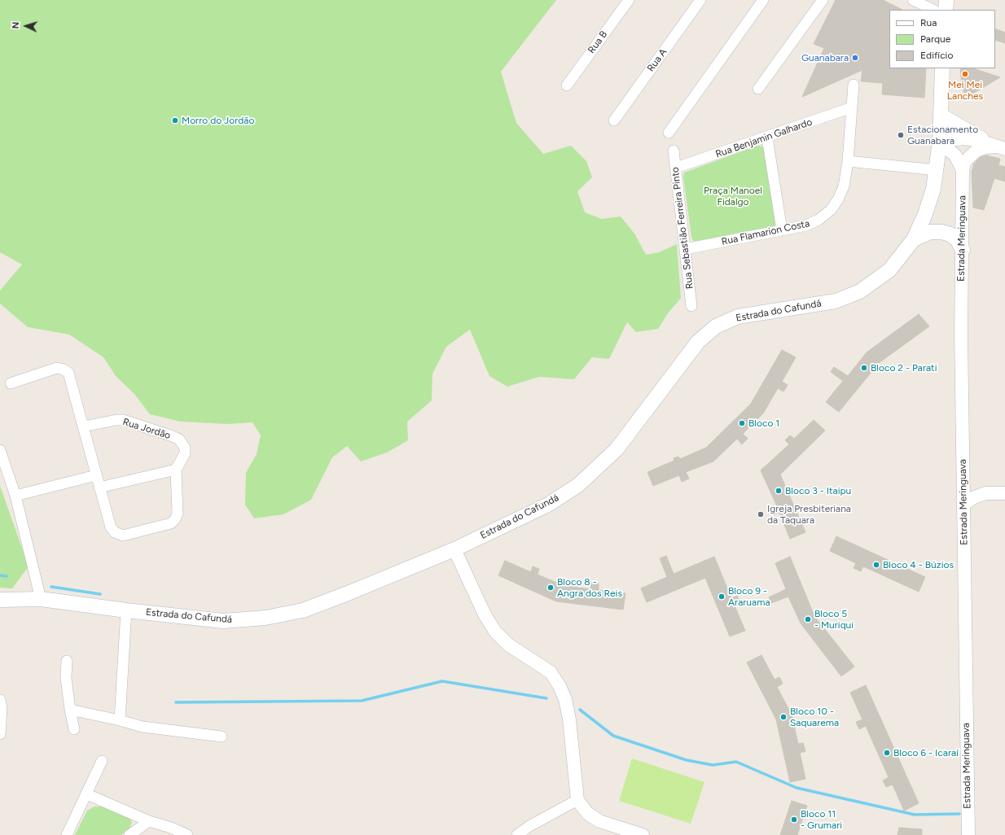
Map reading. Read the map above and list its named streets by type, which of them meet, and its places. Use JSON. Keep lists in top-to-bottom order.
{
  "streets": {
    "main road": ["Estrada do Cafundá"],
    "street": [
      "Rua B",
      "Rua A",
      "Rua Benjamin Galhardo",
      "Rua Sebastião Ferreira Pinto",
      "Rua Flamarion Costa",
      "Estrada Meringuava",
      "Rua Jordão"
    ]
  },
  "crossings": [
    ["Rua Benjamin Galhardo", "Rua Sebastião Ferreira Pinto"],
    ["Rua Benjamin Galhardo", "Rua Flamarion Costa"],
    ["Rua Sebastião Ferreira Pinto", "Rua Flamarion Costa"],
    ["Estrada Meringuava", "Estrada do Cafundá"]
  ],
  "parks": ["Praça Manoel Fidalgo"],
  "places": [
    "Guanabara",
    "Mei Mei Lanches",
    "Morro do Jordão",
    "Estacionamento Guanabara",
    "Bloco 2 - Parati",
    "Bloco 1",
    "Bloco 3 - Itaipu",
    "Igreja Presbiteriana da Taquara",
    "Bloco 4 - Búzios",
    "Bloco 8 - Angra dos Reis",
    "Bloco 9 - Araruama",
    "Bloco 5 - Muriqui",
    "Bloco 10 - Saquarema",
    "Bloco 6 - Icaraí",
    "Bloco 11 - Grumari"
  ],
  "legend": ["Rua", "Parque", "Edifício"],
  "north": "left"
}
